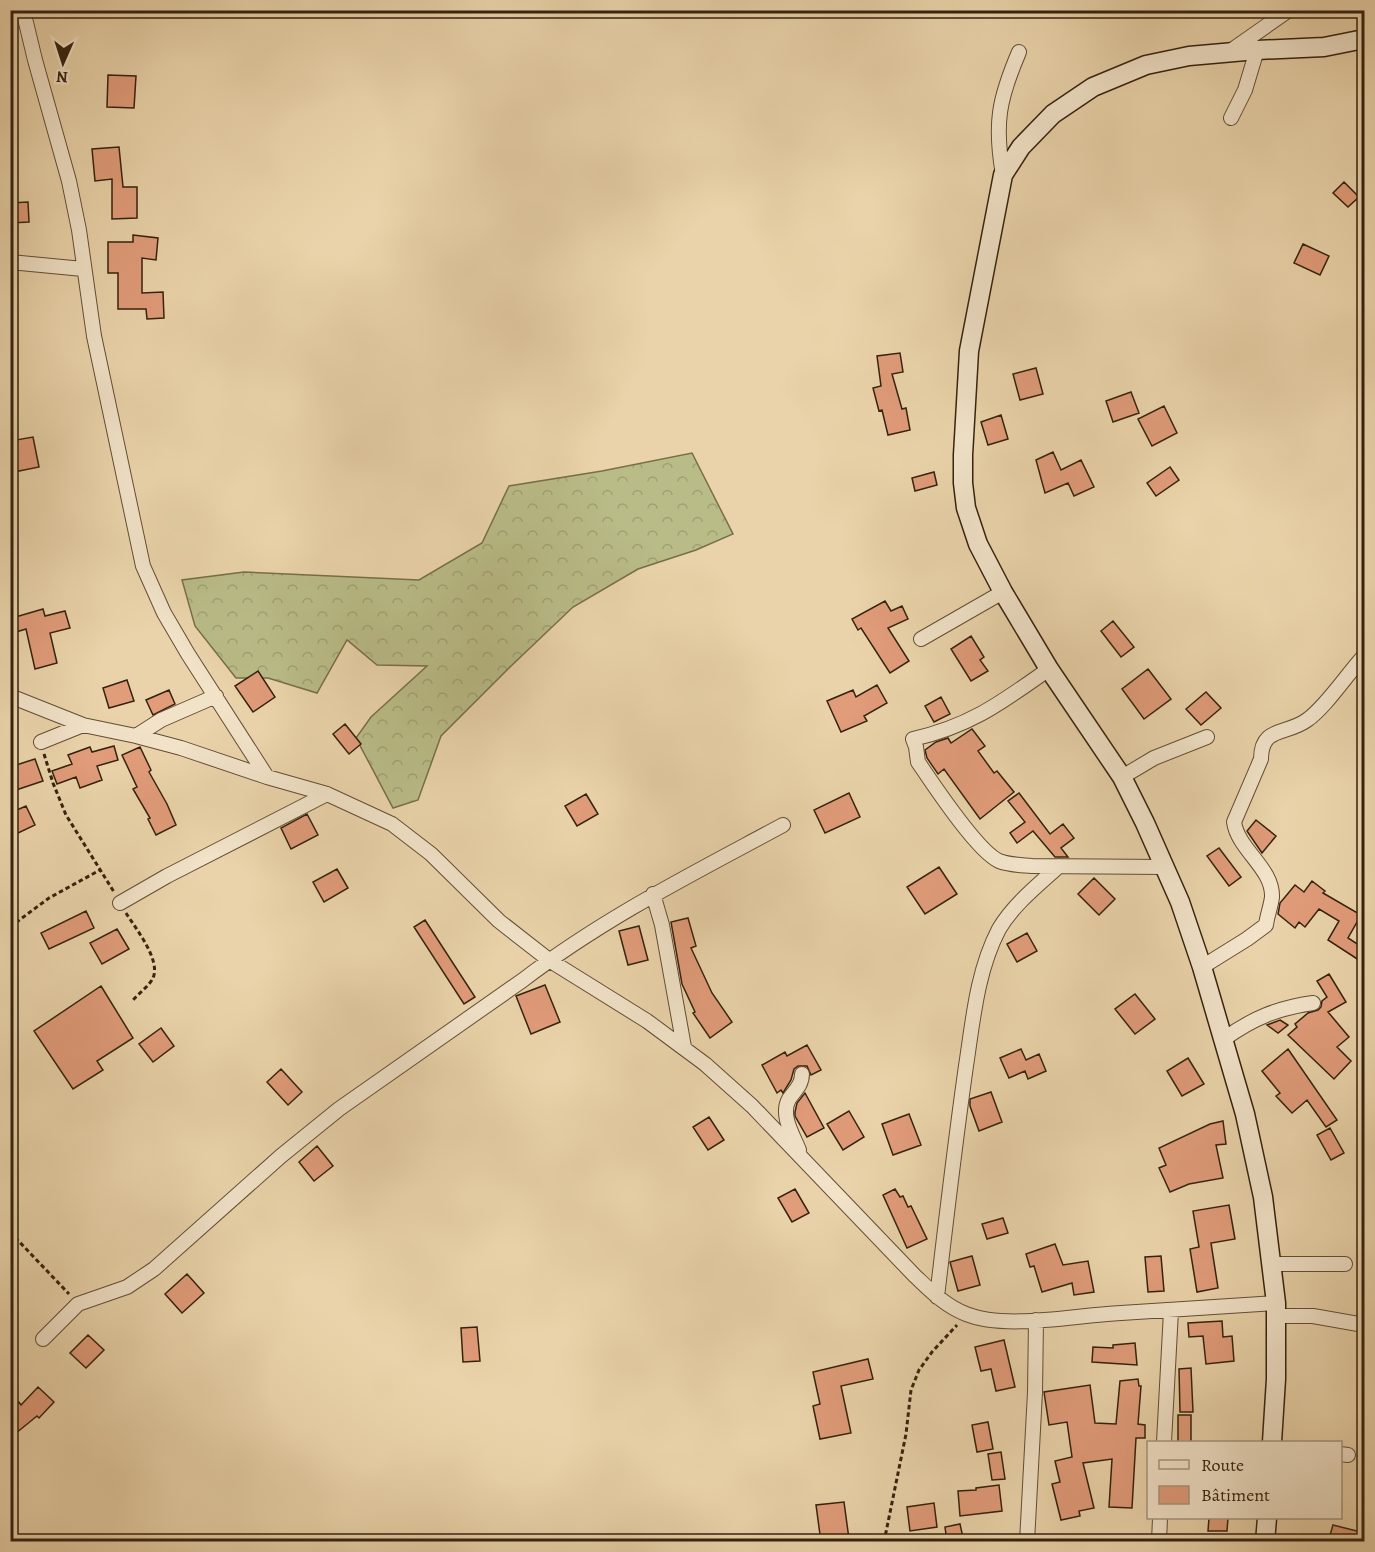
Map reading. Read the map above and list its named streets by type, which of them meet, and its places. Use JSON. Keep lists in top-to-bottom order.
{
  "legend": ["Route", "Bâtiment"],
  "north": "bottom"
}
